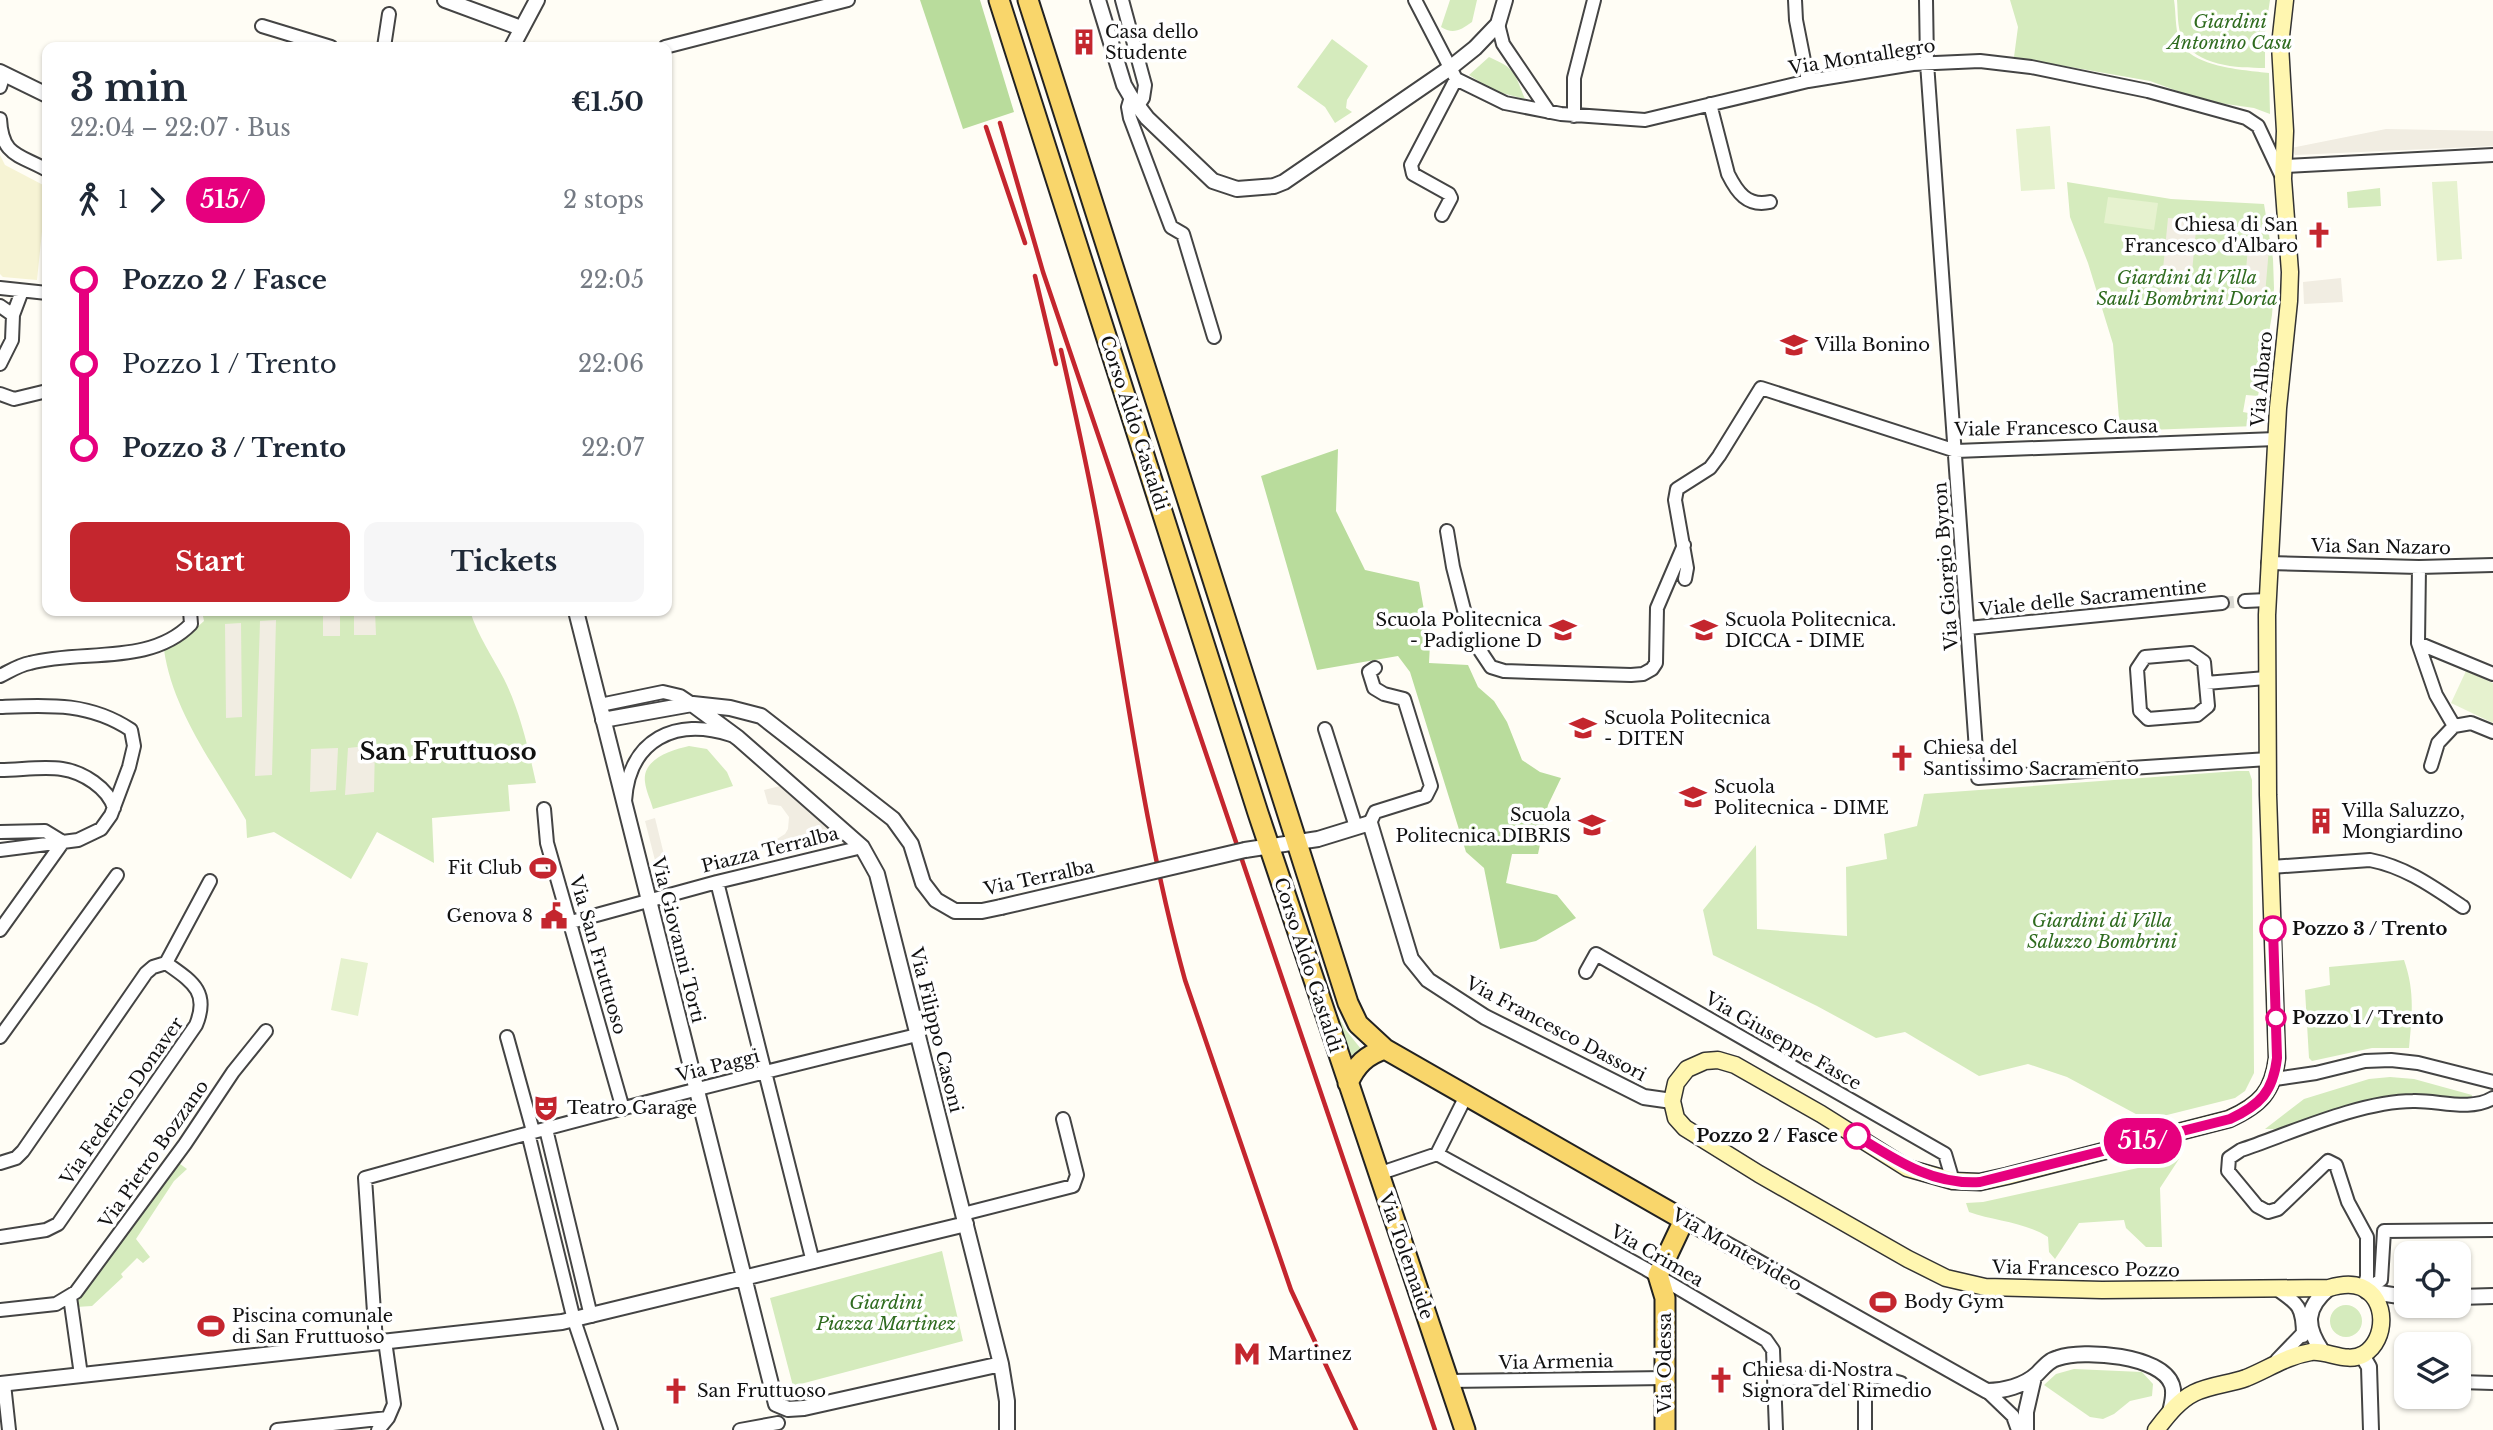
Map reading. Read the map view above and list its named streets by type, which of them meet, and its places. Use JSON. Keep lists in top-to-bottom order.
{
  "streets": {
    "main road": [
      "Via Albaro",
      "Corso Aldo Gastaldi",
      "Via Montevideo",
      "Via Tolemaide",
      "Via Francesco Pozzo",
      "Via Odessa"
    ],
    "street": [
      "Via Montallegro",
      "Viale Francesco Causa",
      "Via San Nazaro",
      "Via Giorgio Byron",
      "Viale delle Sacramentine",
      "Piazza Terralba",
      "Via Terralba",
      "Via Giovanni Torti",
      "Via San Fruttuoso",
      "Via Francesco Dassori",
      "Via Filippo Casoni",
      "Via Giuseppe Fasce",
      "Via Paggi",
      "Via Federico Donaver",
      "Via Pietro Bozzano",
      "Via Crimea",
      "Via Armenia"
    ]
  },
  "crossings": [
    ["Via Montallegro", "Via Albaro"],
    ["Via Montallegro", "Via Giorgio Byron"],
    ["Via Albaro", "Viale Francesco Causa"],
    ["Via Albaro", "Via San Nazaro"],
    ["Via Albaro", "Via Giorgio Byron"],
    ["Corso Aldo Gastaldi", "Via Terralba"],
    ["Corso Aldo Gastaldi", "Via Montevideo"],
    ["Corso Aldo Gastaldi", "Via Tolemaide"],
    ["Viale Francesco Causa", "Via Giorgio Byron"],
    ["Via Giorgio Byron", "Viale delle Sacramentine"],
    ["Piazza Terralba", "Via Terralba"],
    ["Piazza Terralba", "Via Giovanni Torti"],
    ["Piazza Terralba", "Via San Fruttuoso"],
    ["Piazza Terralba", "Via Filippo Casoni"],
    ["Via Giovanni Torti", "Via Paggi"],
    ["Via San Fruttuoso", "Via Paggi"],
    ["Via Francesco Dassori", "Via Francesco Pozzo"],
    ["Via Filippo Casoni", "Via Paggi"],
    ["Via Tolemaide", "Via Armenia"],
    ["Via Crimea", "Via Odessa"],
    ["Via Armenia", "Via Odessa"]
  ],
  "districts": ["San Fruttuoso"],
  "parks": [
    "Giardini Antonino Casu",
    "Giardini di Villa Sauli Bombrini Doria",
    "Giardini di Villa Saluzzo Bombrini",
    "Giardini Piazza Martinez"
  ],
  "places": {
    "building": ["Casa dello Studente", "Villa Saluzzo, Mongiardino"],
    "church": [
      "Chiesa di San Francesco d'Albaro",
      "Chiesa del Santissimo Sacramento",
      "Chiesa di Nostra Signora del Rimedio",
      "San Fruttuoso"
    ],
    "school or university": [
      "Villa Bonino",
      "Scuola Politecnica - Padiglione D",
      "Scuola Politecnica. DICCA - DIME",
      "Scuola Politecnica - DITEN",
      "Scuola Politecnica - DIME",
      "Scuola Politecnica.DIBRIS"
    ],
    "sports": ["Fit Club", "Body Gym", "Piscina comunale di San Fruttuoso"],
    "public building": ["Genova 8"],
    "other": ["Pozzo 3 / Trento", "Pozzo 1 / Trento", "Pozzo 2 / Fasce"],
    "theatre": ["Teatro Garage"],
    "metro station": ["Martinez"]
  },
  "lines": ["bus line 515/"],
  "page": {
    "on_map": "515/",
    "heading": ["3 min", "22:04 – 22:07 · Bus", "€1.50"],
    "legs": ["1", "515/", "2 stops"],
    "list": [
      {
        "name": "Pozzo 2 / Fasce",
        "value": "22:05"
      },
      {
        "name": "Pozzo 1 / Trento",
        "value": "22:06"
      },
      {
        "name": "Pozzo 3 / Trento",
        "value": "22:07"
      }
    ],
    "buttons": ["Start", "Tickets"]
  }
}
